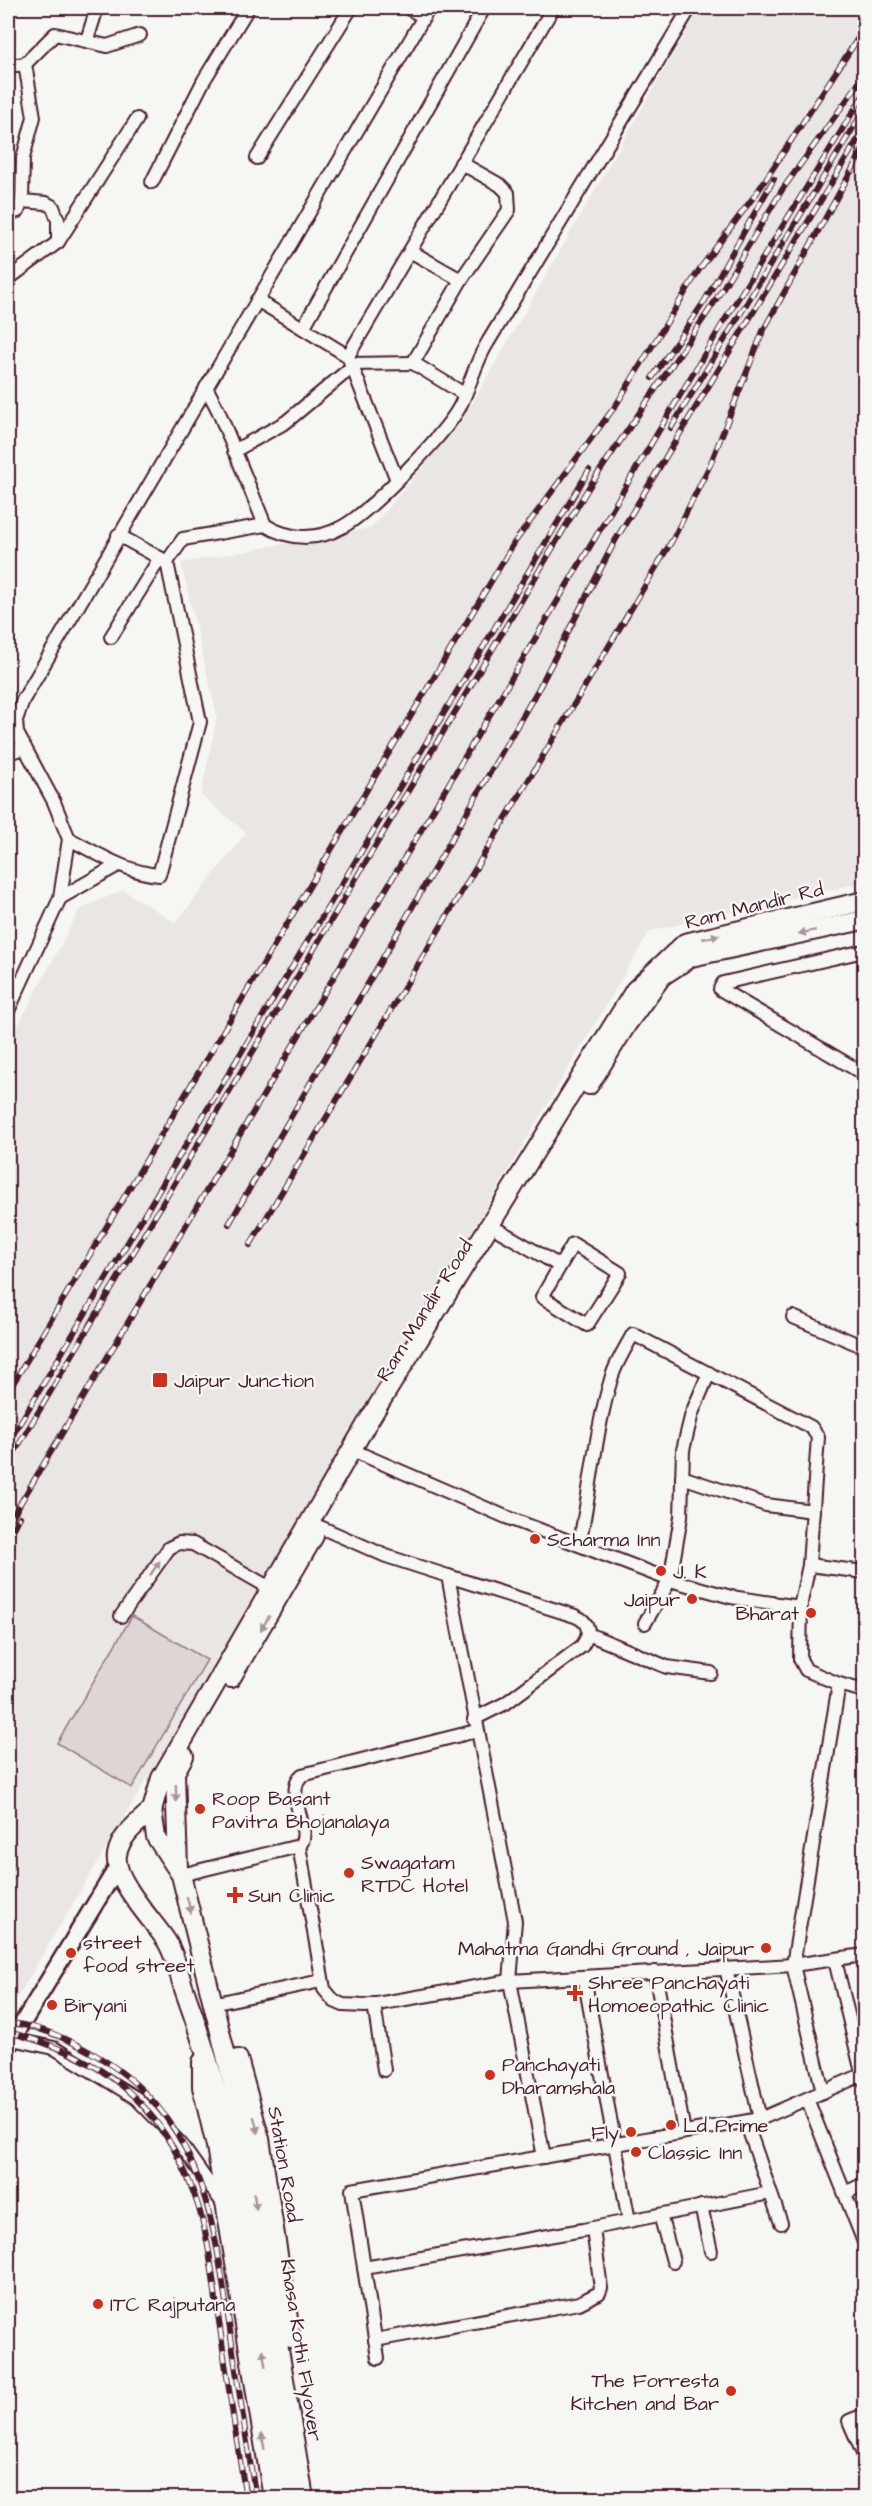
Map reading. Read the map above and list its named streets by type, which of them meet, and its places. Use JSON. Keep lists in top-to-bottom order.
{
  "streets": {
    "main road": [
      "Ram Mandir Rd",
      "Ram Mandir Road",
      "Station Road",
      "Khasa Kothi Flyover"
    ]
  },
  "crossings": [
    ["Ram Mandir Rd", "Ram Mandir Road"],
    ["Ram Mandir Road", "Station Road"],
    ["Station Road", "Khasa Kothi Flyover"]
  ],
  "one_way": ["Ram Mandir Rd"],
  "places": {
    "transit": ["Jaipur Junction"],
    "other": [
      "Scharma Inn",
      "J. K",
      "Jaipur",
      "Bharat",
      "Roop Basant Pavitra Bhojanalaya",
      "Swagatam RTDC Hotel",
      "Mahatma Gandhi Ground , Jaipur",
      "street food street",
      "Biryani",
      "Panchayati Dharamshala",
      "Ld Prime",
      "Fly",
      "Classic Inn",
      "ITC Rajputana",
      "The Forresta Kitchen and Bar"
    ],
    "health": ["Sun Clinic", "Shree Panchayati Homoeopathic Clinic"]
  }
}
